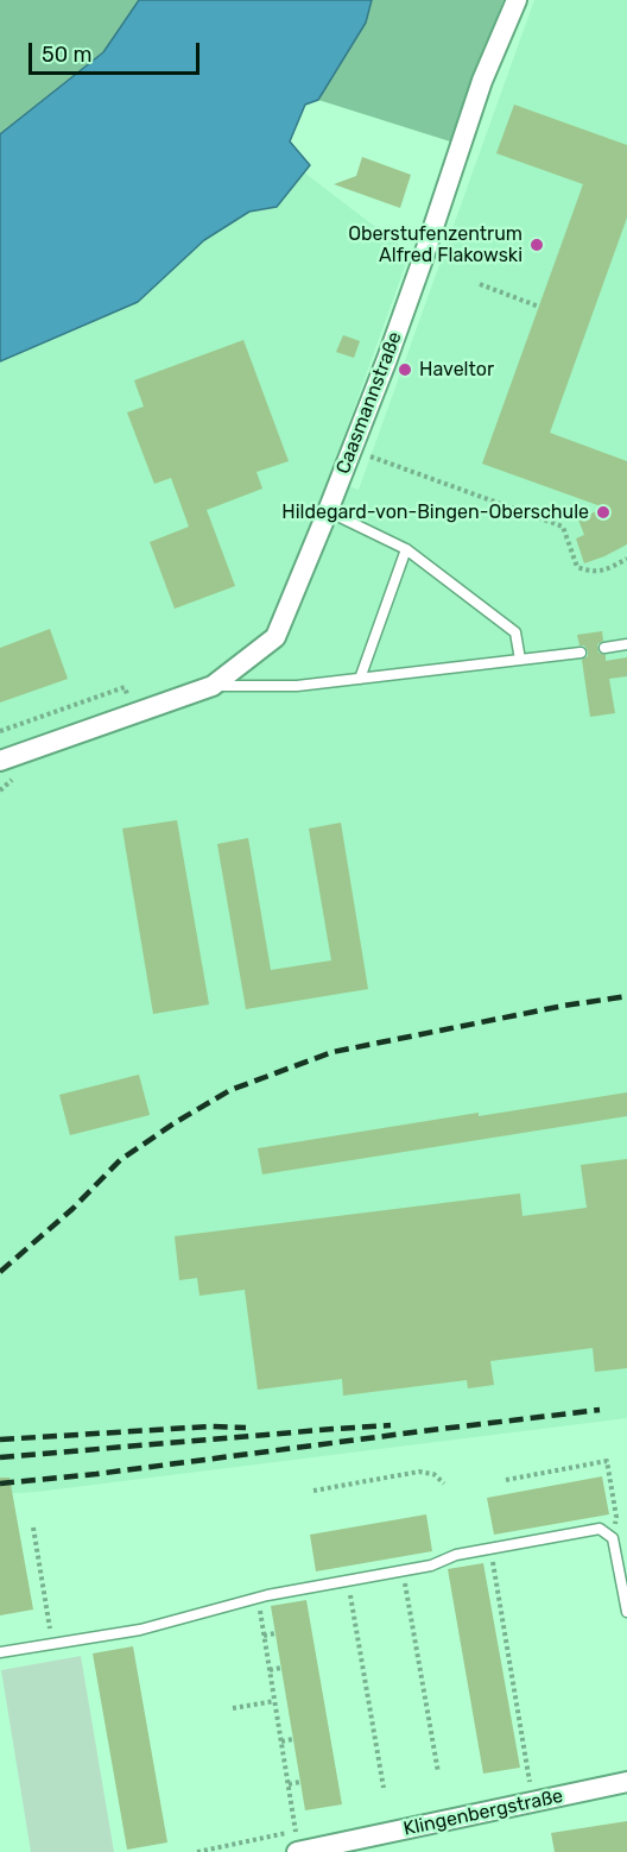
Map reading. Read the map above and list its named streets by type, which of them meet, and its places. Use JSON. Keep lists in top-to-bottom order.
{
  "streets": {
    "street": ["Caasmannstraße", "Klingenbergstraße"]
  },
  "places": ["Oberstufenzentrum Alfred Flakowski", "Haveltor", "Hildegard-von-Bingen-Oberschule"],
  "scale_bar": "50 m"
}
